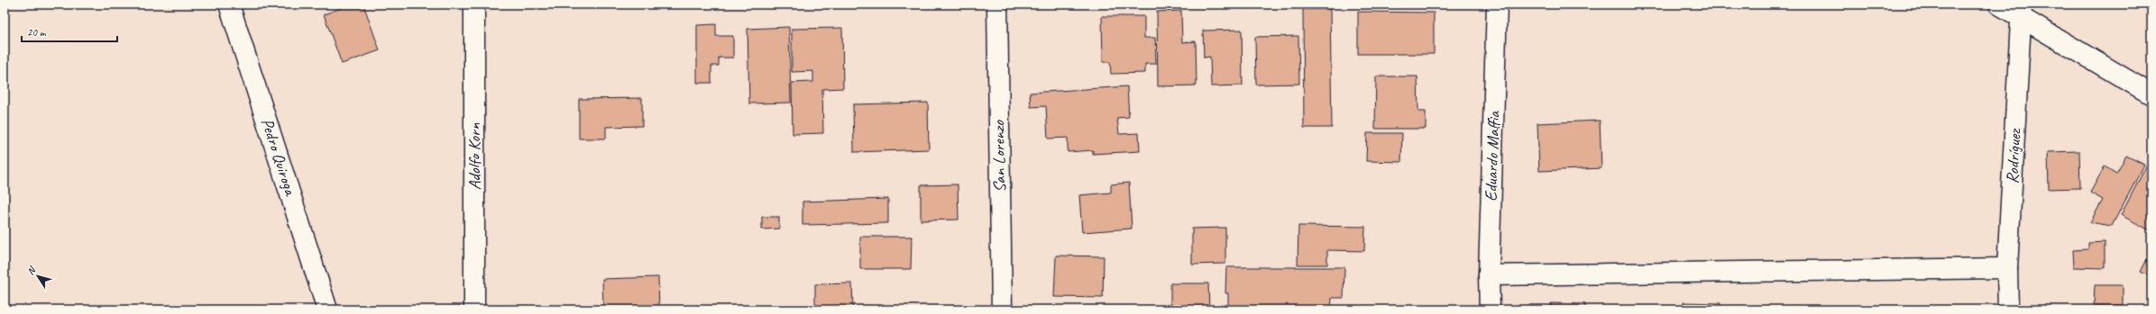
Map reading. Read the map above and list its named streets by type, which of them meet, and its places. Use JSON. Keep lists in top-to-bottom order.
{
  "streets": {
    "street": [
      "Pedro Quiroga",
      "Adolfo Korn",
      "San Lorenzo",
      "Eduardo Maffia",
      "Rodríguez"
    ]
  },
  "scale_bar": "20 m",
  "north": "top left"
}
